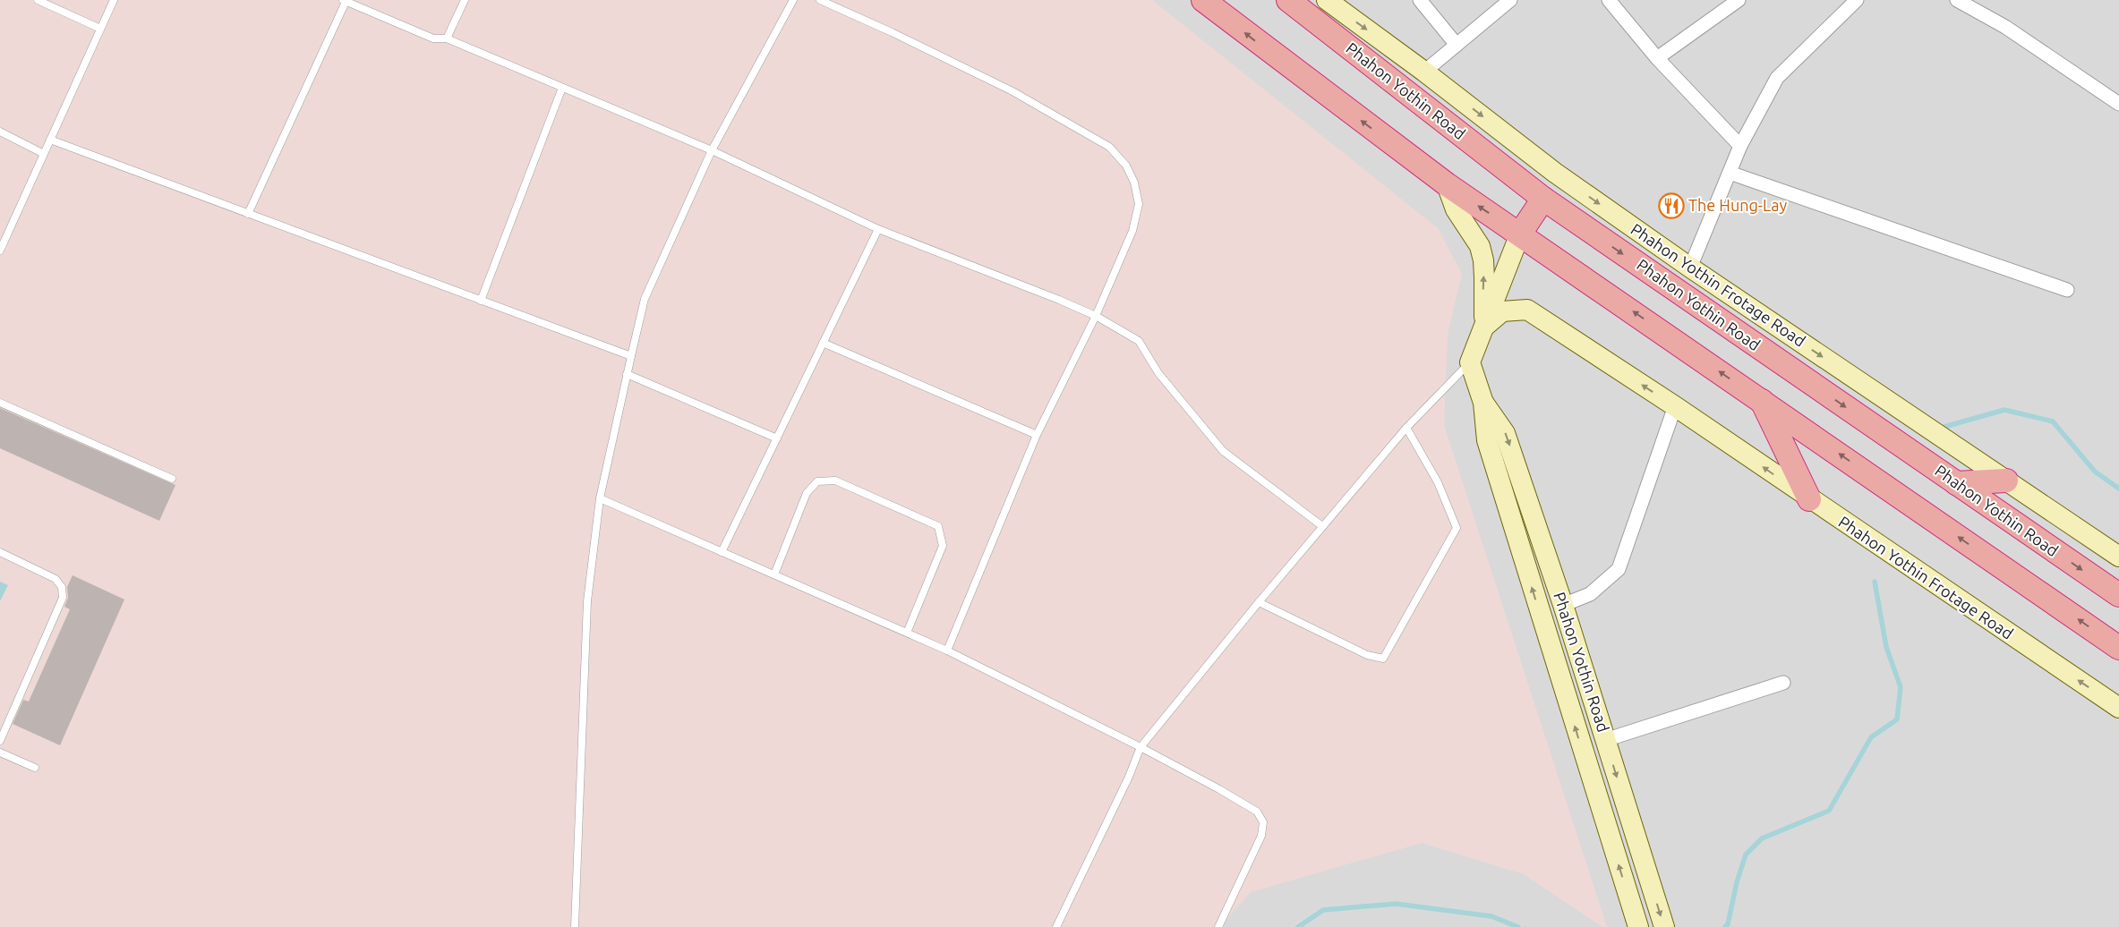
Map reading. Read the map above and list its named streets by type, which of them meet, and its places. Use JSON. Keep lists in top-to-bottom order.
{
  "streets": {
    "highway": ["Phahon Yothin Road"],
    "main road": ["Phahon Yothin Frotage Road"]
  },
  "places": {
    "restaurant": ["The Hung-Lay"]
  }
}
